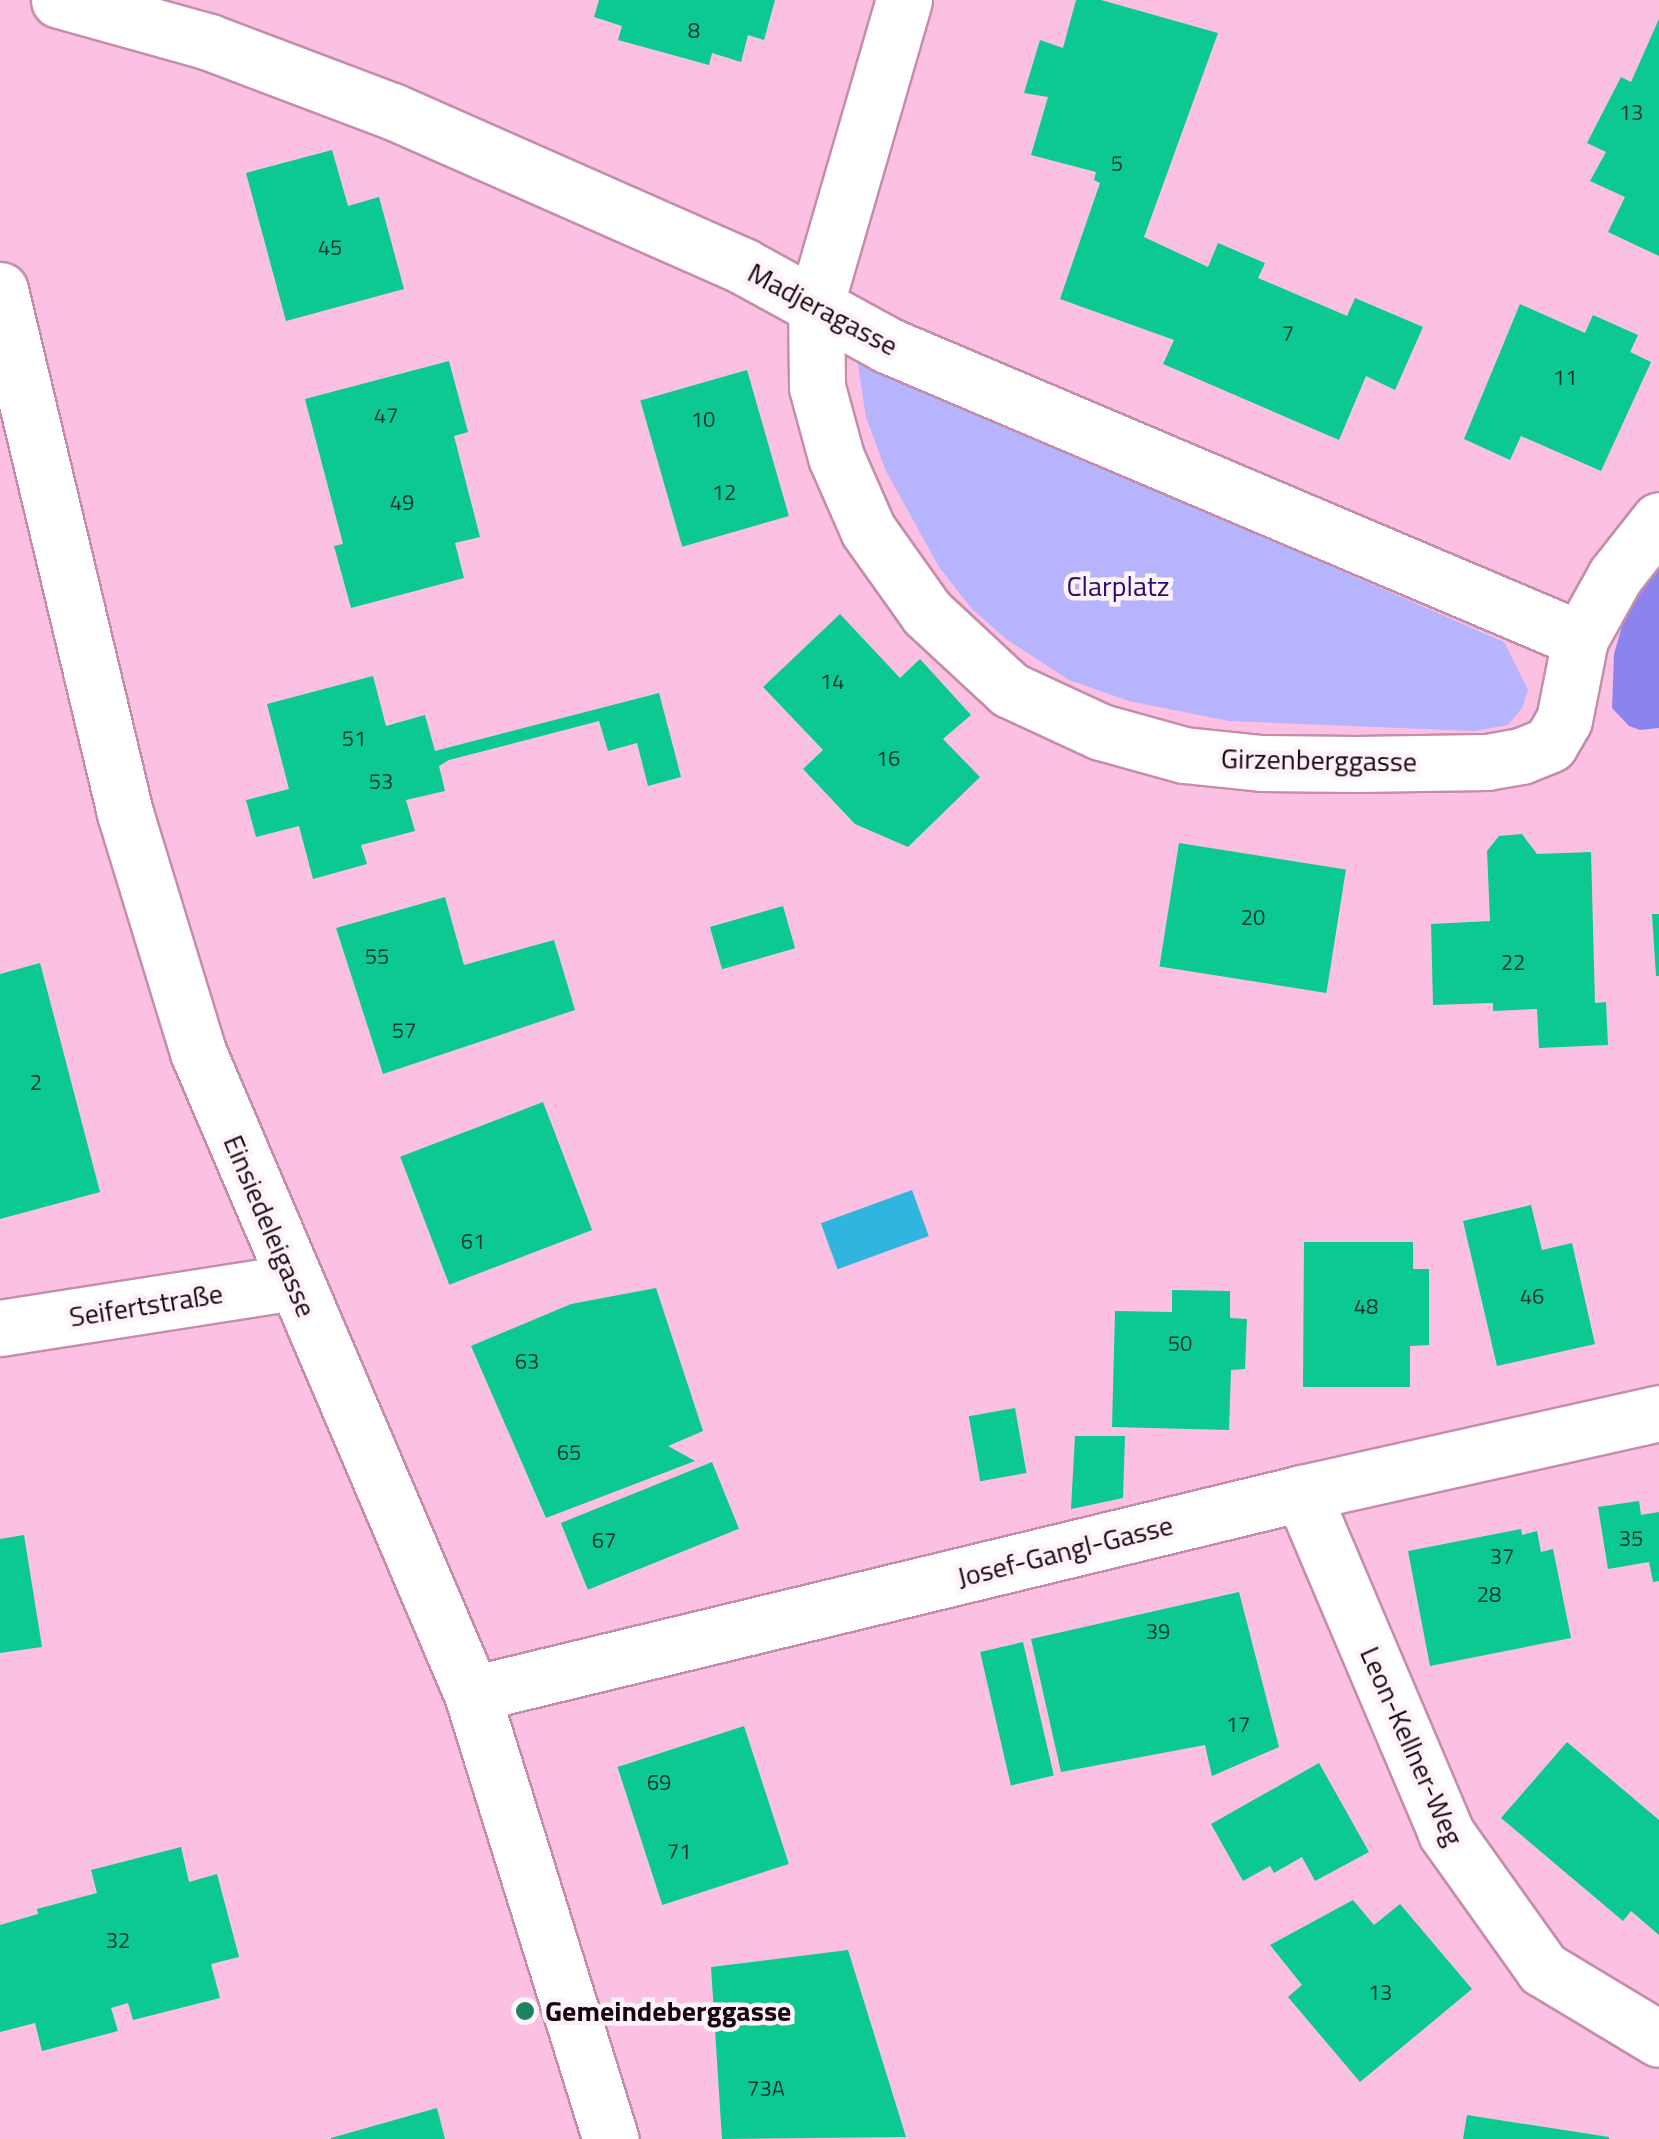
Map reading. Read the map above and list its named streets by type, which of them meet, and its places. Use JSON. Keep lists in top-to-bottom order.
{
  "streets": {
    "street": [
      "Madjeragasse",
      "Girzenberggasse",
      "Einsiedeleigasse",
      "Seifertstraße",
      "Josef-Gangl-Gasse",
      "Leon-Kellner-Weg"
    ]
  },
  "crossings": [
    ["Madjeragasse", "Girzenberggasse"],
    ["Einsiedeleigasse", "Seifertstraße"],
    ["Einsiedeleigasse", "Josef-Gangl-Gasse"],
    ["Josef-Gangl-Gasse", "Leon-Kellner-Weg"]
  ],
  "parks": ["Clarplatz"],
  "places": ["Gemeindeberggasse"],
  "house_numbers": [
    "8",
    "13",
    "5",
    "45",
    "7",
    "11",
    "47",
    "10",
    "12",
    "49",
    "14",
    "51",
    "16",
    "53",
    "20",
    "55",
    "22",
    "57",
    "2",
    "61",
    "46",
    "48",
    "50",
    "63",
    "65",
    "35",
    "67",
    "37",
    "28",
    "39",
    "17",
    "69",
    "71",
    "32",
    "13",
    "73A"
  ]
}
